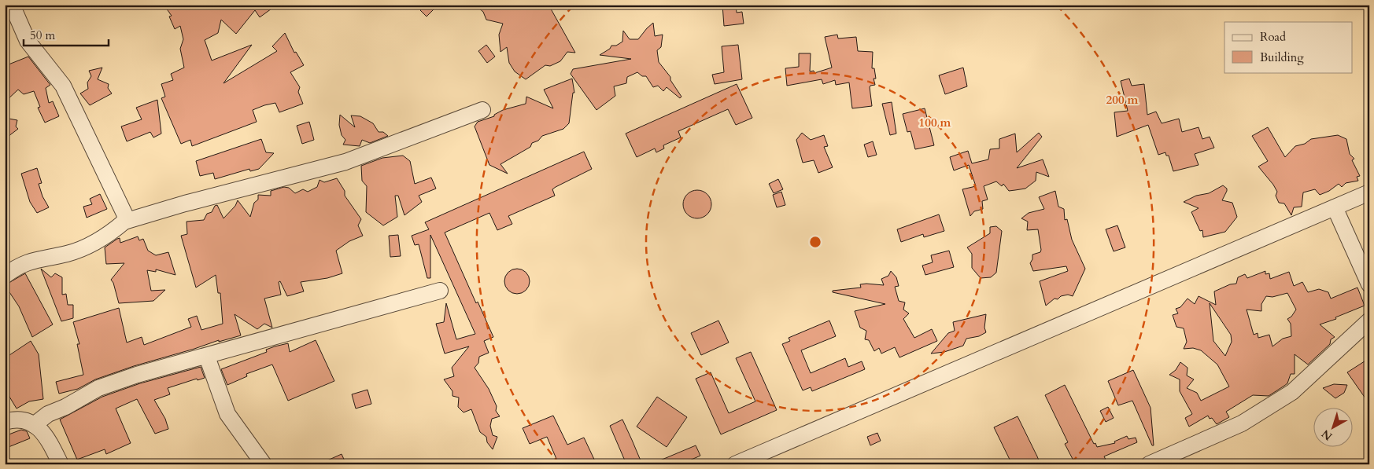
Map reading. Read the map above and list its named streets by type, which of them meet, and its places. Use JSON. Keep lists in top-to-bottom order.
{
  "legend": ["Road", "Building"],
  "scale_bar": "50 m",
  "north": "bottom left",
  "rings": ["200 m", "100 m"]
}
